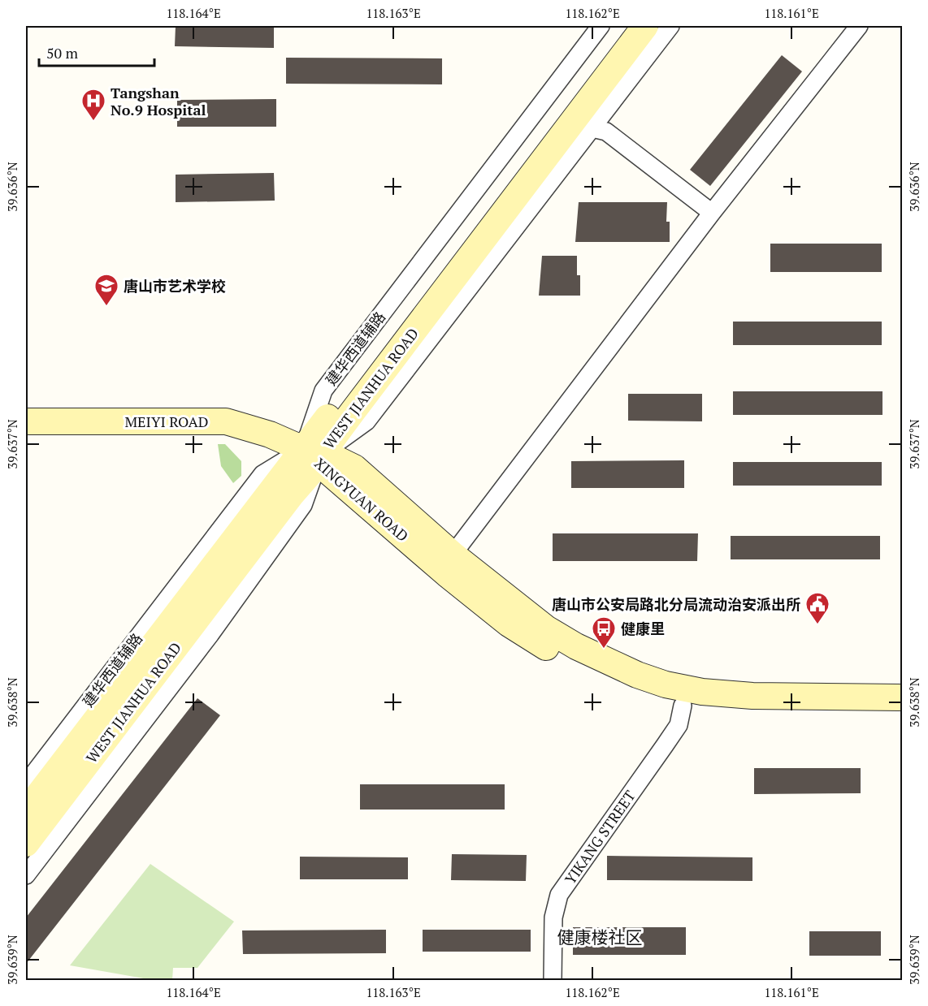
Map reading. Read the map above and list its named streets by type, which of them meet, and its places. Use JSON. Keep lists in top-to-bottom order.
{
  "streets": {
    "main road": ["WEST JIANHUA ROAD", "MEIYI ROAD", "XINGYUAN ROAD"],
    "street": ["建华西道辅路", "YIKANG STREET"]
  },
  "crossings": [
    ["建华西道辅路", "WEST JIANHUA ROAD"],
    ["建华西道辅路", "MEIYI ROAD"],
    ["建华西道辅路", "XINGYUAN ROAD"],
    ["WEST JIANHUA ROAD", "MEIYI ROAD"],
    ["WEST JIANHUA ROAD", "XINGYUAN ROAD"],
    ["MEIYI ROAD", "XINGYUAN ROAD"],
    ["XINGYUAN ROAD", "YIKANG STREET"]
  ],
  "districts": ["健康楼社区"],
  "places": {
    "hospital": ["Tangshan No.9 Hospital"],
    "school or university": ["唐山市艺术学校"],
    "public building": ["唐山市公安局路北分局流动治安派出所"],
    "bus stop": ["健康里"]
  },
  "scale_bar": "50 m",
  "coordinates": [
    "118.164°E",
    "118.163°E",
    "118.162°E",
    "118.161°E",
    "39.636°N",
    "39.637°N",
    "39.638°N",
    "39.639°N"
  ]
}
